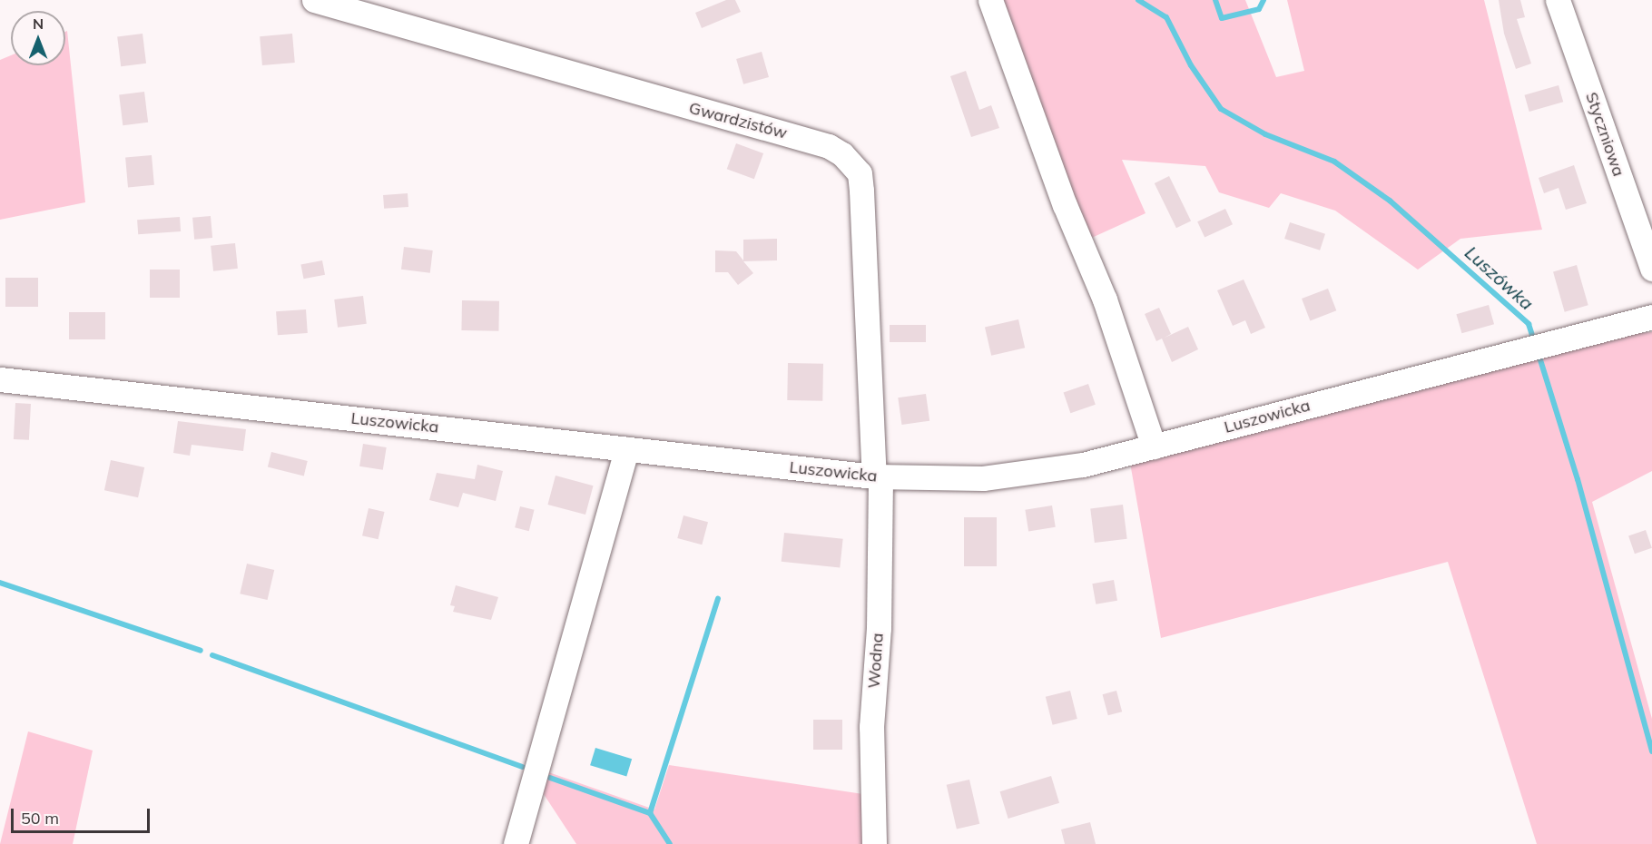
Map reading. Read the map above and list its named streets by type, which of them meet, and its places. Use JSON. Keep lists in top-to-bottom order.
{
  "streets": {
    "street": [
      "Gwardzistów",
      "Styczniowa",
      "Luszowicka",
      "Wodna"
    ]
  },
  "crossings": [
    ["Gwardzistów", "Luszowicka"],
    ["Gwardzistów", "Wodna"],
    ["Luszowicka", "Wodna"]
  ],
  "water": ["Luszówka"],
  "scale_bar": "50 m",
  "north": "top"
}
